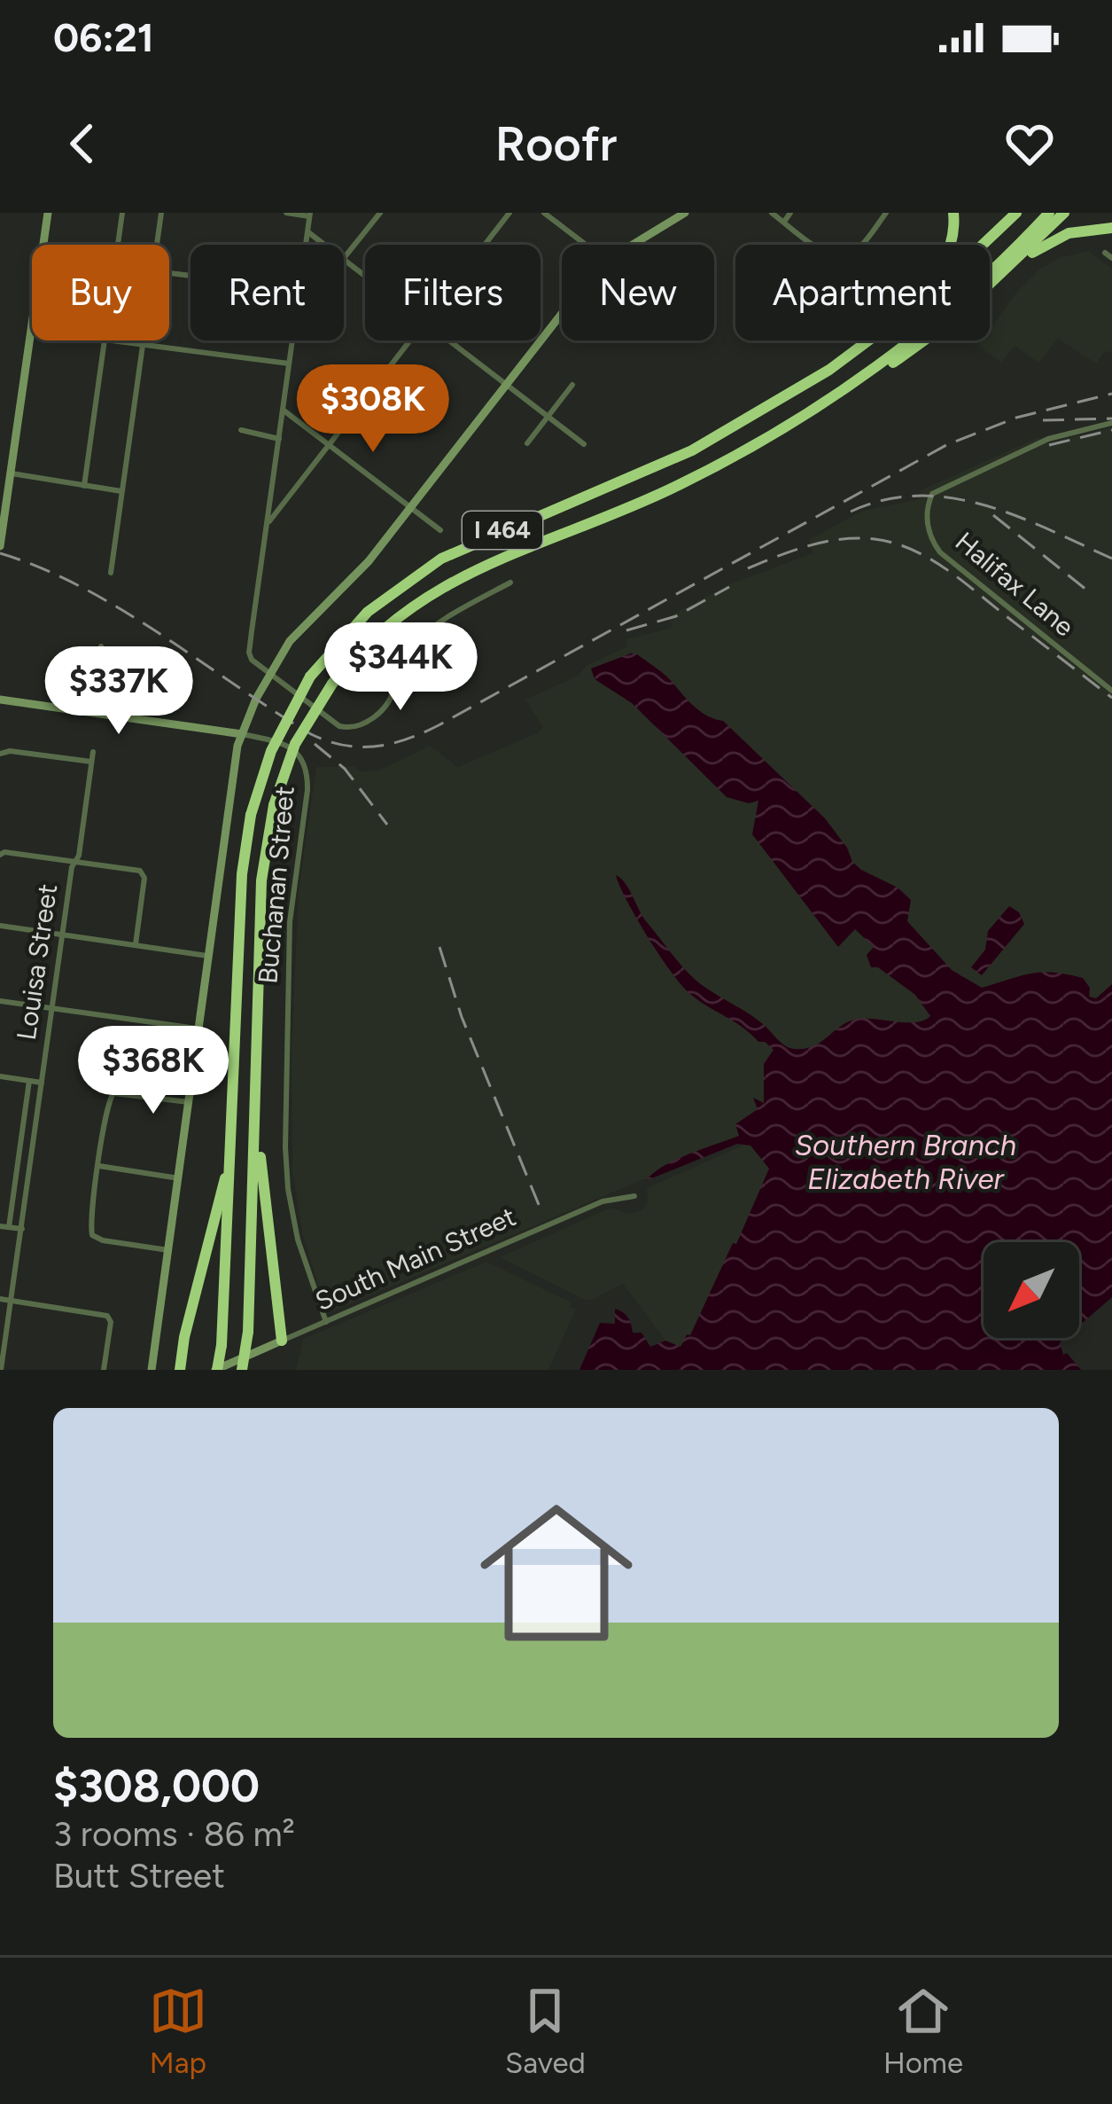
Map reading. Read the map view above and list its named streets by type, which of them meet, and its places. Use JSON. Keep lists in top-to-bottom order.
{
  "streets": {
    "highway": ["I 464"],
    "street": [
      "Halifax Lane",
      "Buchanan Street",
      "Louisa Street",
      "South Main Street"
    ]
  },
  "crossings": [
    ["I 464", "South Main Street"],
    ["Buchanan Street", "South Main Street"]
  ],
  "water": ["Southern Branch Elizabeth River"],
  "north": "bottom left",
  "page": {
    "status": "06:21",
    "header": "Roofr",
    "chip": [
      "Buy",
      "Rent",
      "Filters",
      "New",
      "Apartment"
    ],
    "price": [
      "$308K",
      "$344K",
      "$337K",
      "$368K"
    ],
    "list": [
      {
        "name": "$308,000",
        "note": "3 rooms · 86 m² · Butt Street"
      }
    ],
    "tabs": ["Map", "Saved", "Home"]
  }
}
